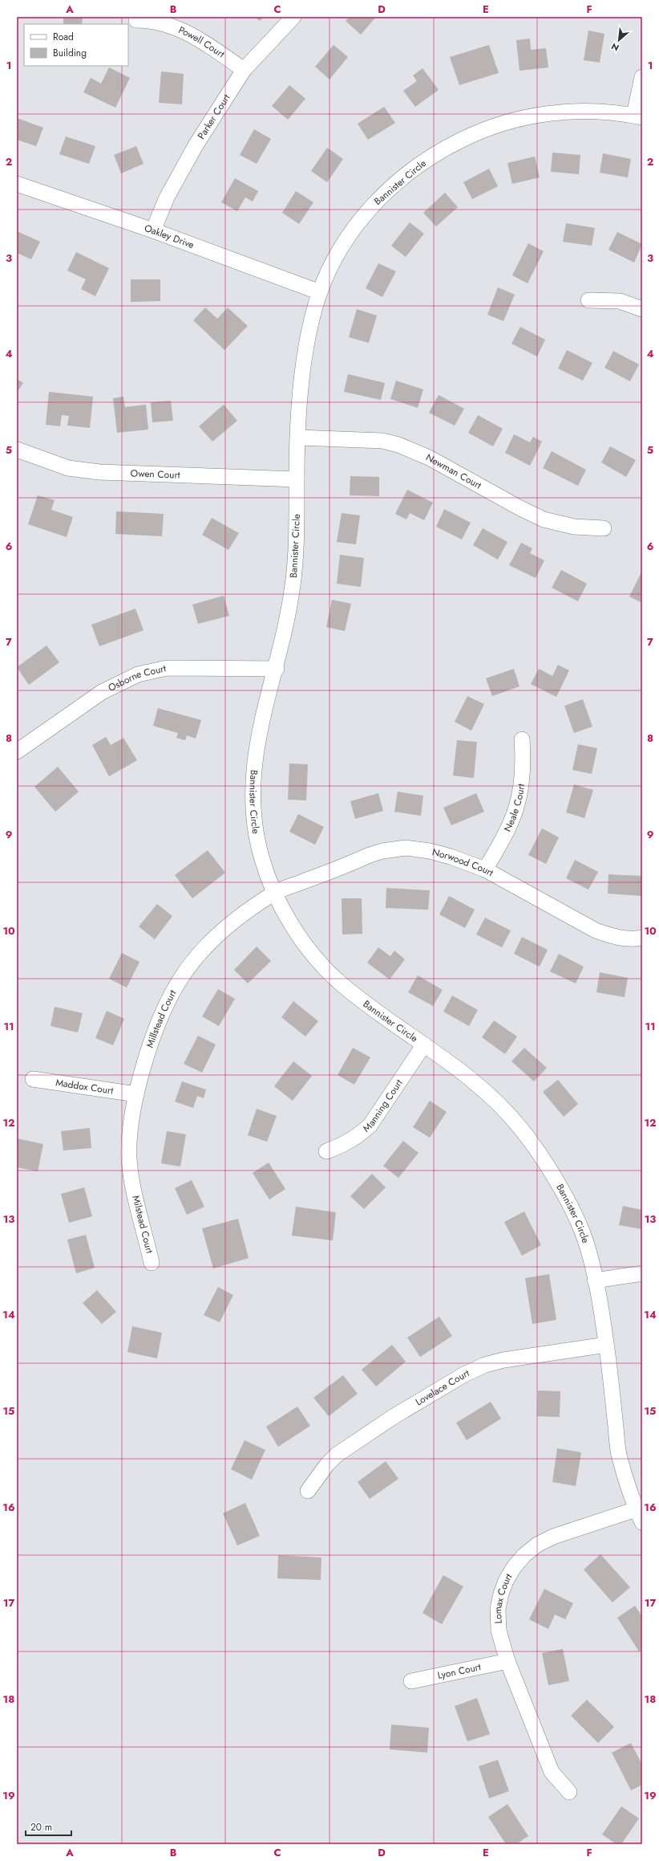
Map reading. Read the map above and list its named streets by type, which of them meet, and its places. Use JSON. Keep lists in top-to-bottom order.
{
  "streets": {
    "street": [
      "Powell Court",
      "Parker Court",
      "Bannister Circle",
      "Oakley Drive",
      "Newman Court",
      "Owen Court",
      "Osborne Court",
      "Neale Court",
      "Norwood Court",
      "Millstead Court",
      "Maddox Court",
      "Manning Court",
      "Milstead Court",
      "Lovelace Court",
      "Lomax Court",
      "Lyon Court"
    ]
  },
  "crossings": [
    ["Powell Court", "Parker Court"],
    ["Parker Court", "Oakley Drive"],
    ["Bannister Circle", "Oakley Drive"],
    ["Bannister Circle", "Newman Court"],
    ["Bannister Circle", "Owen Court"],
    ["Bannister Circle", "Osborne Court"],
    ["Bannister Circle", "Norwood Court"],
    ["Bannister Circle", "Millstead Court"],
    ["Bannister Circle", "Manning Court"],
    ["Bannister Circle", "Lovelace Court"],
    ["Bannister Circle", "Lomax Court"],
    ["Neale Court", "Norwood Court"],
    ["Norwood Court", "Millstead Court"],
    ["Millstead Court", "Maddox Court"],
    ["Millstead Court", "Milstead Court"],
    ["Lomax Court", "Lyon Court"]
  ],
  "legend": ["Road", "Building"],
  "scale_bar": "20 m",
  "north": "bottom left",
  "grid": {
    "columns": [
      "A",
      "B",
      "C",
      "D",
      "E",
      "F"
    ],
    "rows": [
      "1",
      "2",
      "3",
      "4",
      "5",
      "6",
      "7",
      "8",
      "9",
      "10",
      "11",
      "12",
      "13",
      "14",
      "15",
      "16",
      "17",
      "18",
      "19"
    ]
  }
}
